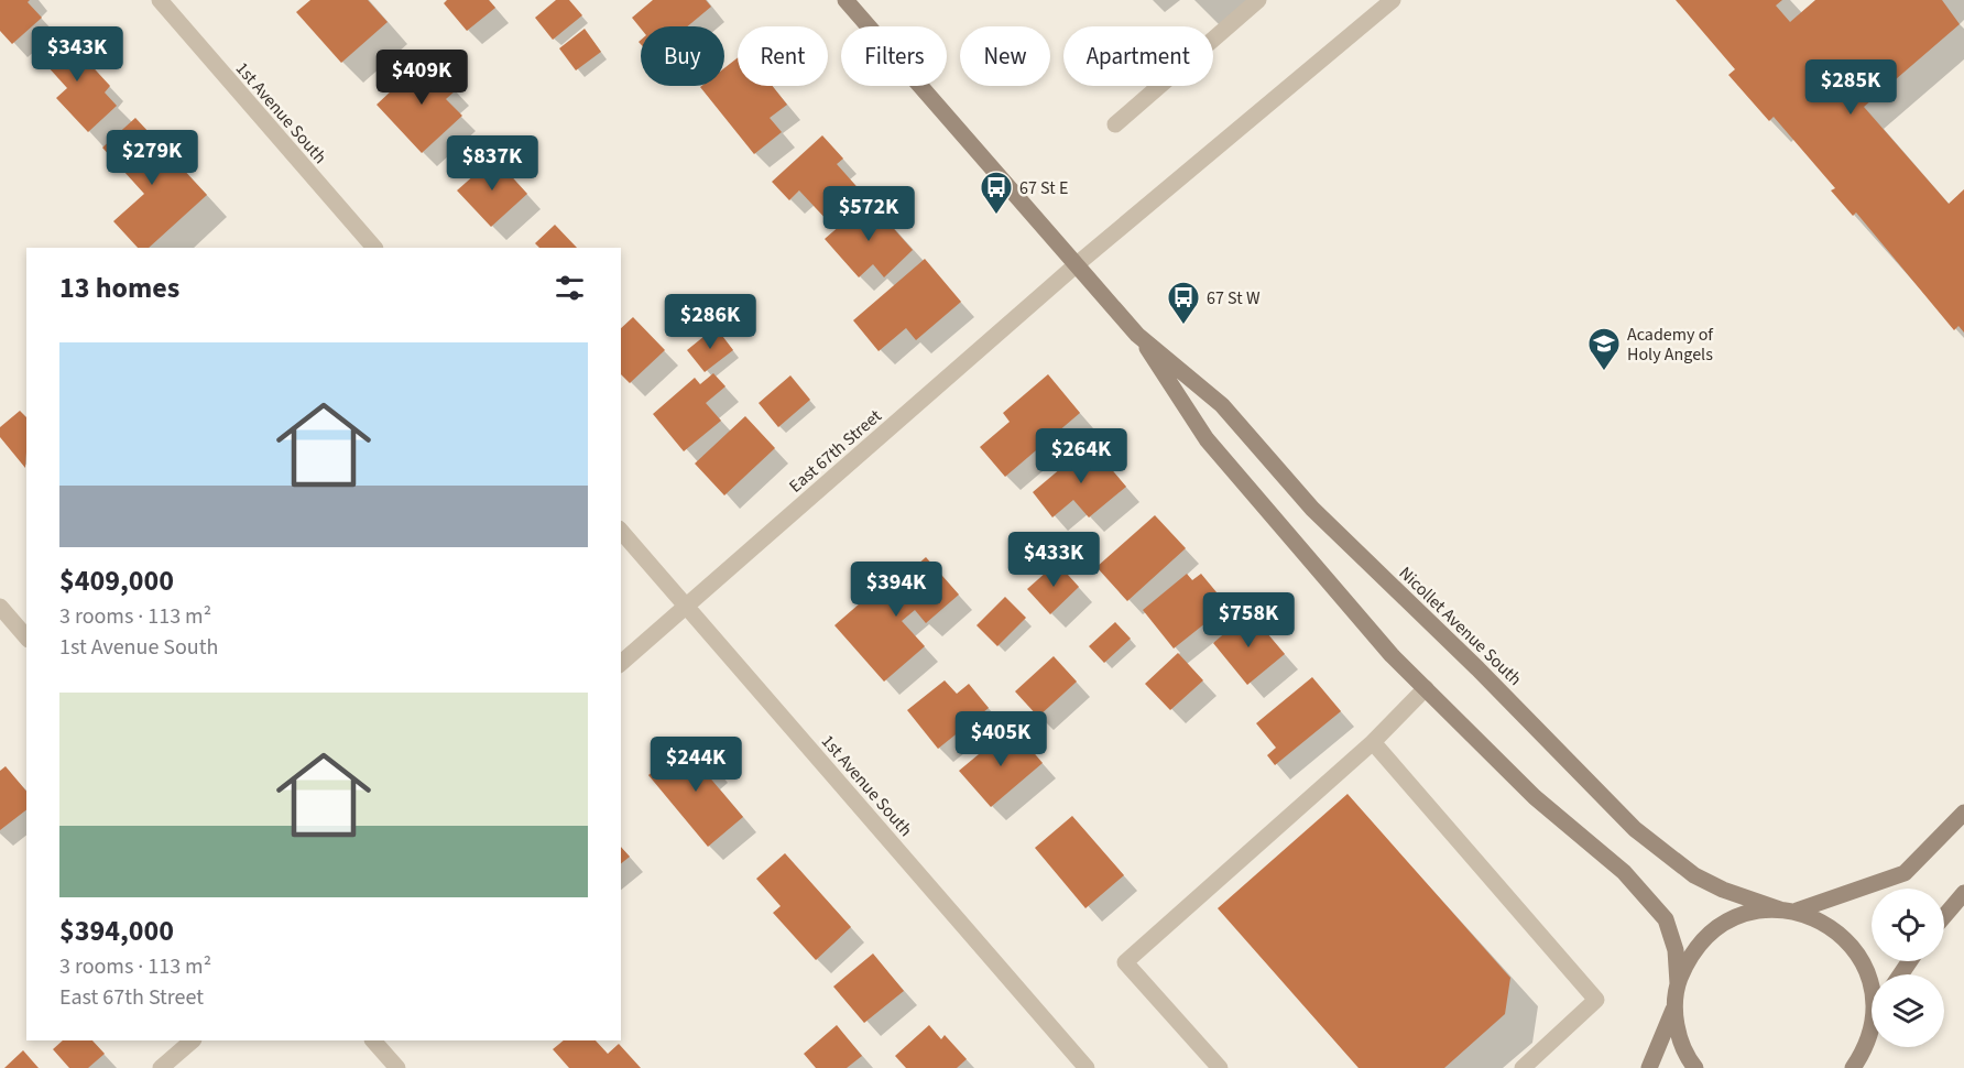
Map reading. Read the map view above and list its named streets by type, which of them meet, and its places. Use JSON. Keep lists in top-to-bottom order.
{
  "streets": {
    "main road": ["Nicollet Avenue South"],
    "street": ["1st Avenue South", "East 67th Street"]
  },
  "crossings": [
    ["1st Avenue South", "East 67th Street"],
    ["East 67th Street", "Nicollet Avenue South"]
  ],
  "places": {
    "bus stop": ["67 St E", "67 St W"],
    "school or university": ["Academy of Holy Angels"]
  },
  "page": {
    "price": [
      "$343K",
      "$409K",
      "$285K",
      "$279K",
      "$837K",
      "$572K",
      "$286K",
      "$264K",
      "$433K",
      "$394K",
      "$758K",
      "$405K",
      "$244K"
    ],
    "chip": [
      "Buy",
      "Rent",
      "Filters",
      "New",
      "Apartment"
    ],
    "heading": "13 homes",
    "list": [
      {
        "name": "$409,000",
        "note": "3 rooms · 113 m² · 1st Avenue South"
      },
      {
        "name": "$394,000",
        "note": "3 rooms · 113 m² · East 67th Street"
      }
    ]
  }
}
